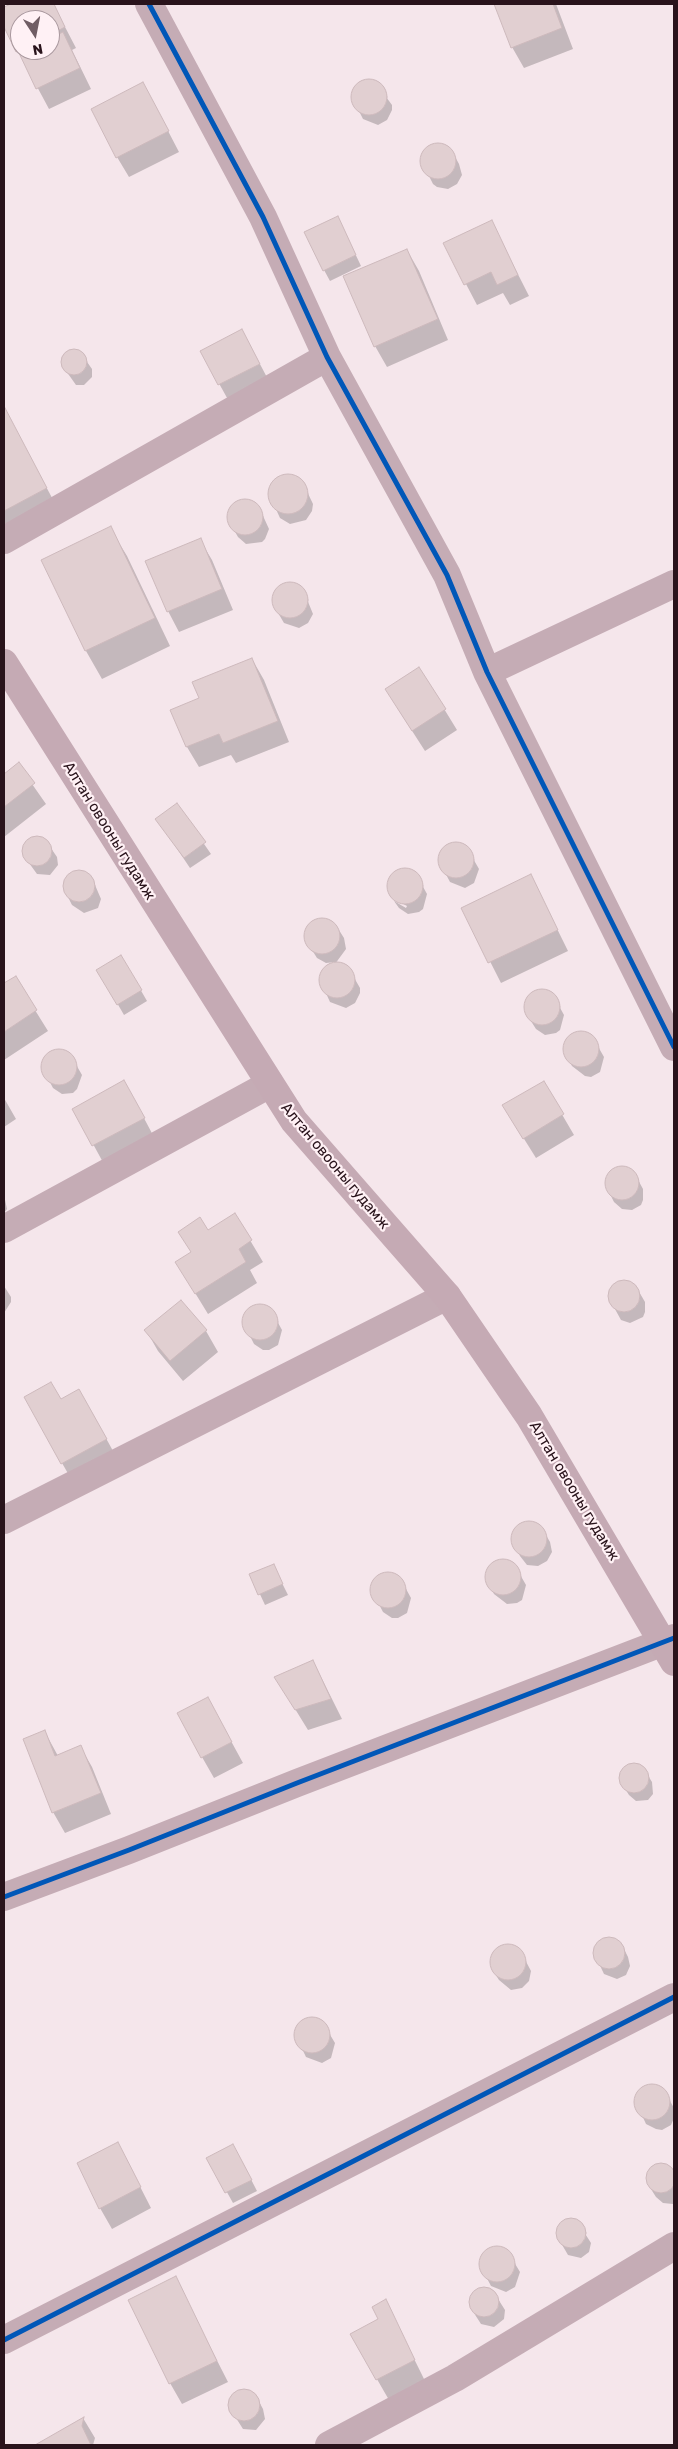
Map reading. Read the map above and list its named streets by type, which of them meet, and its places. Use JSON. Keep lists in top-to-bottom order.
{
  "streets": {
    "main road": ["Алтан овооны гудамж"]
  },
  "north": "bottom"
}
